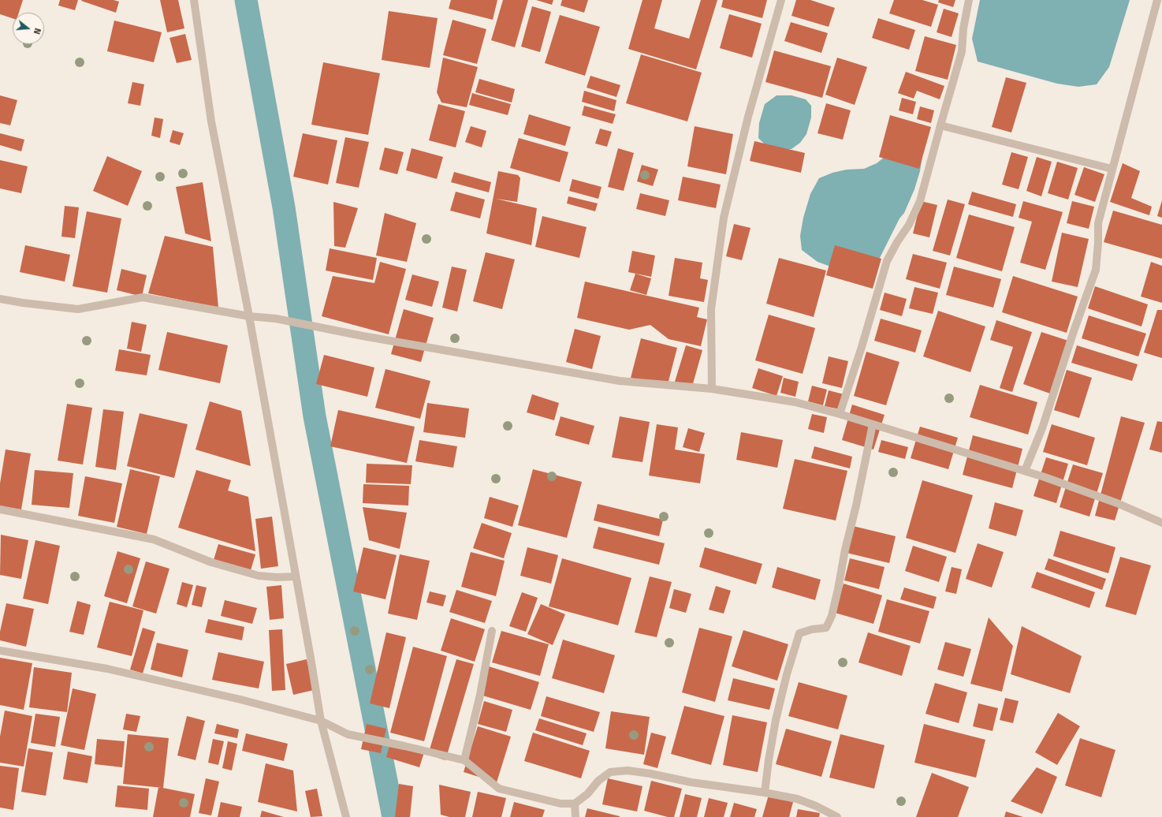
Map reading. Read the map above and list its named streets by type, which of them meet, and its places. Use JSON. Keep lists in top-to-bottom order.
{
  "north": "right"
}
